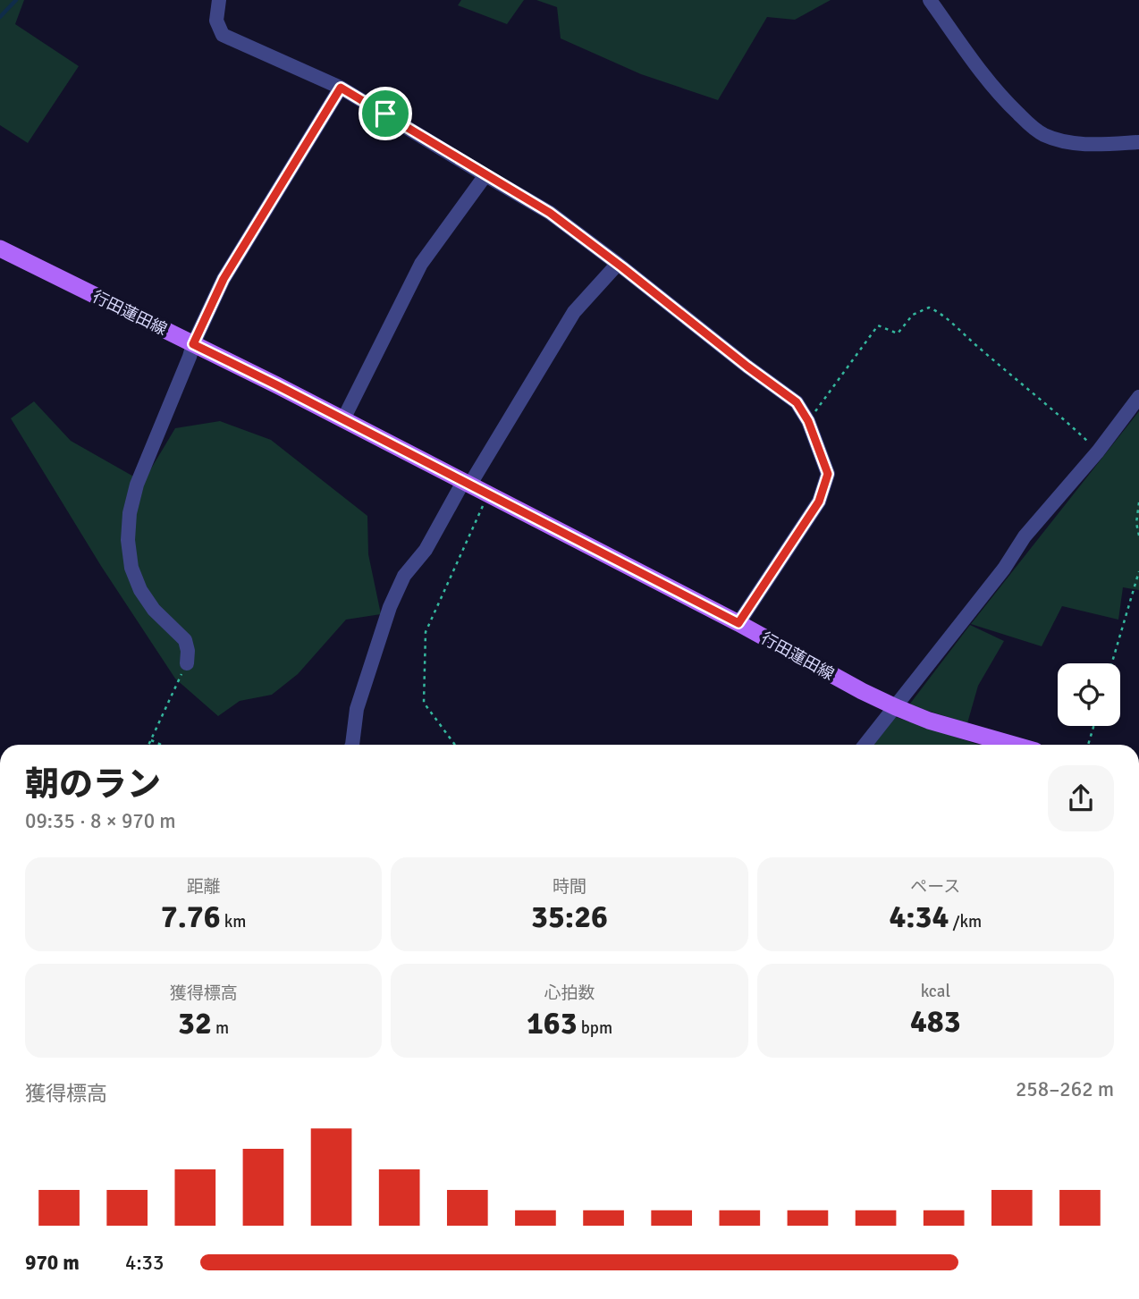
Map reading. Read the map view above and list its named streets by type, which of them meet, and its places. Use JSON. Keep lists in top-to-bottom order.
{
  "streets": {
    "main road": ["行田蓮田線"]
  },
  "page": {
    "heading": ["朝のラン", "09:35 · 8 × 970 m"],
    "stats": [
      ["距離", "7.76 km"],
      ["時間", "35:26"],
      ["ペース", "4:34 /km"],
      ["獲得標高", "32 m"],
      ["心拍数", "163 bpm"],
      ["kcal", "483"]
    ],
    "chart": ["獲得標高", "258–262 m"],
    "list": [
      {
        "name": "970 m",
        "note": "4:33"
      }
    ]
  }
}
